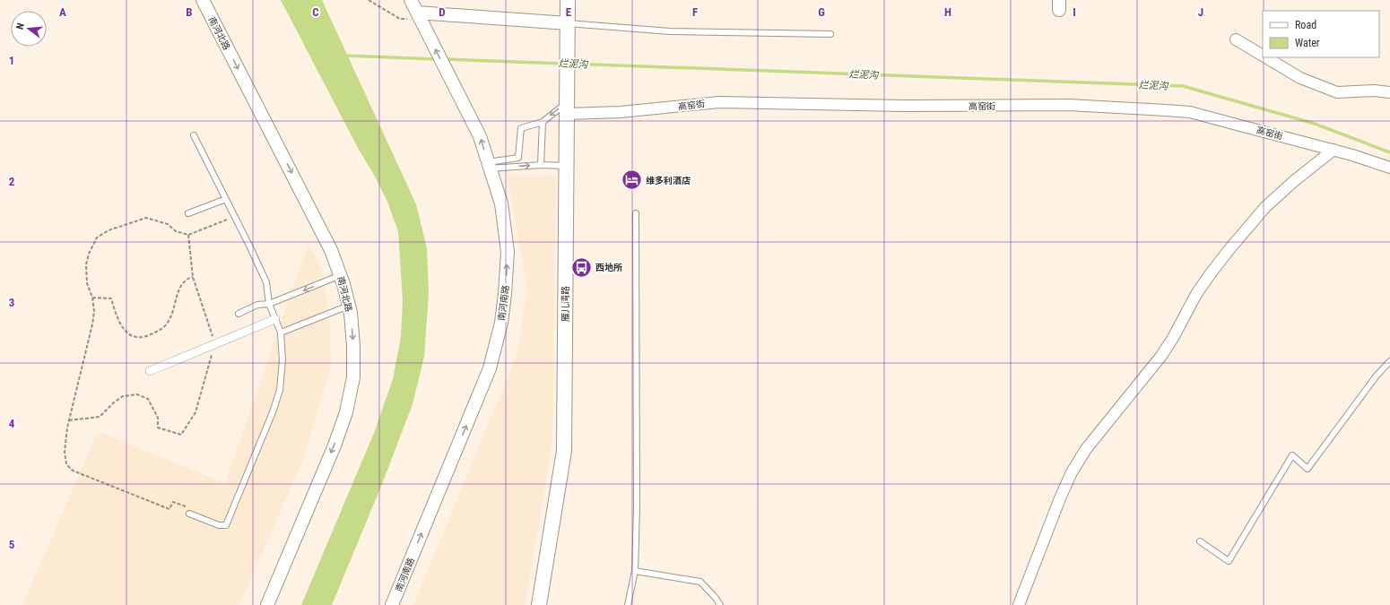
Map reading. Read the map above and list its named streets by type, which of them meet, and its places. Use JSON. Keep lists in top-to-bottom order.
{
  "streets": {
    "main road": ["雁儿湾路"],
    "street": ["南河北路", "高窑街", "南河南路"]
  },
  "crossings": [
    ["高窑街", "雁儿湾路"]
  ],
  "one_way": ["南河北路", "南河南路"],
  "water": ["烂泥沟"],
  "places": {
    "hotel": ["维多利酒店"],
    "bus stop": ["西地所"]
  },
  "legend": ["Road", "Water"],
  "north": "left",
  "grid": {
    "columns": [
      "A",
      "B",
      "C",
      "D",
      "E",
      "F",
      "G",
      "H",
      "I",
      "J"
    ],
    "rows": [
      "1",
      "2",
      "3",
      "4",
      "5"
    ]
  }
}
